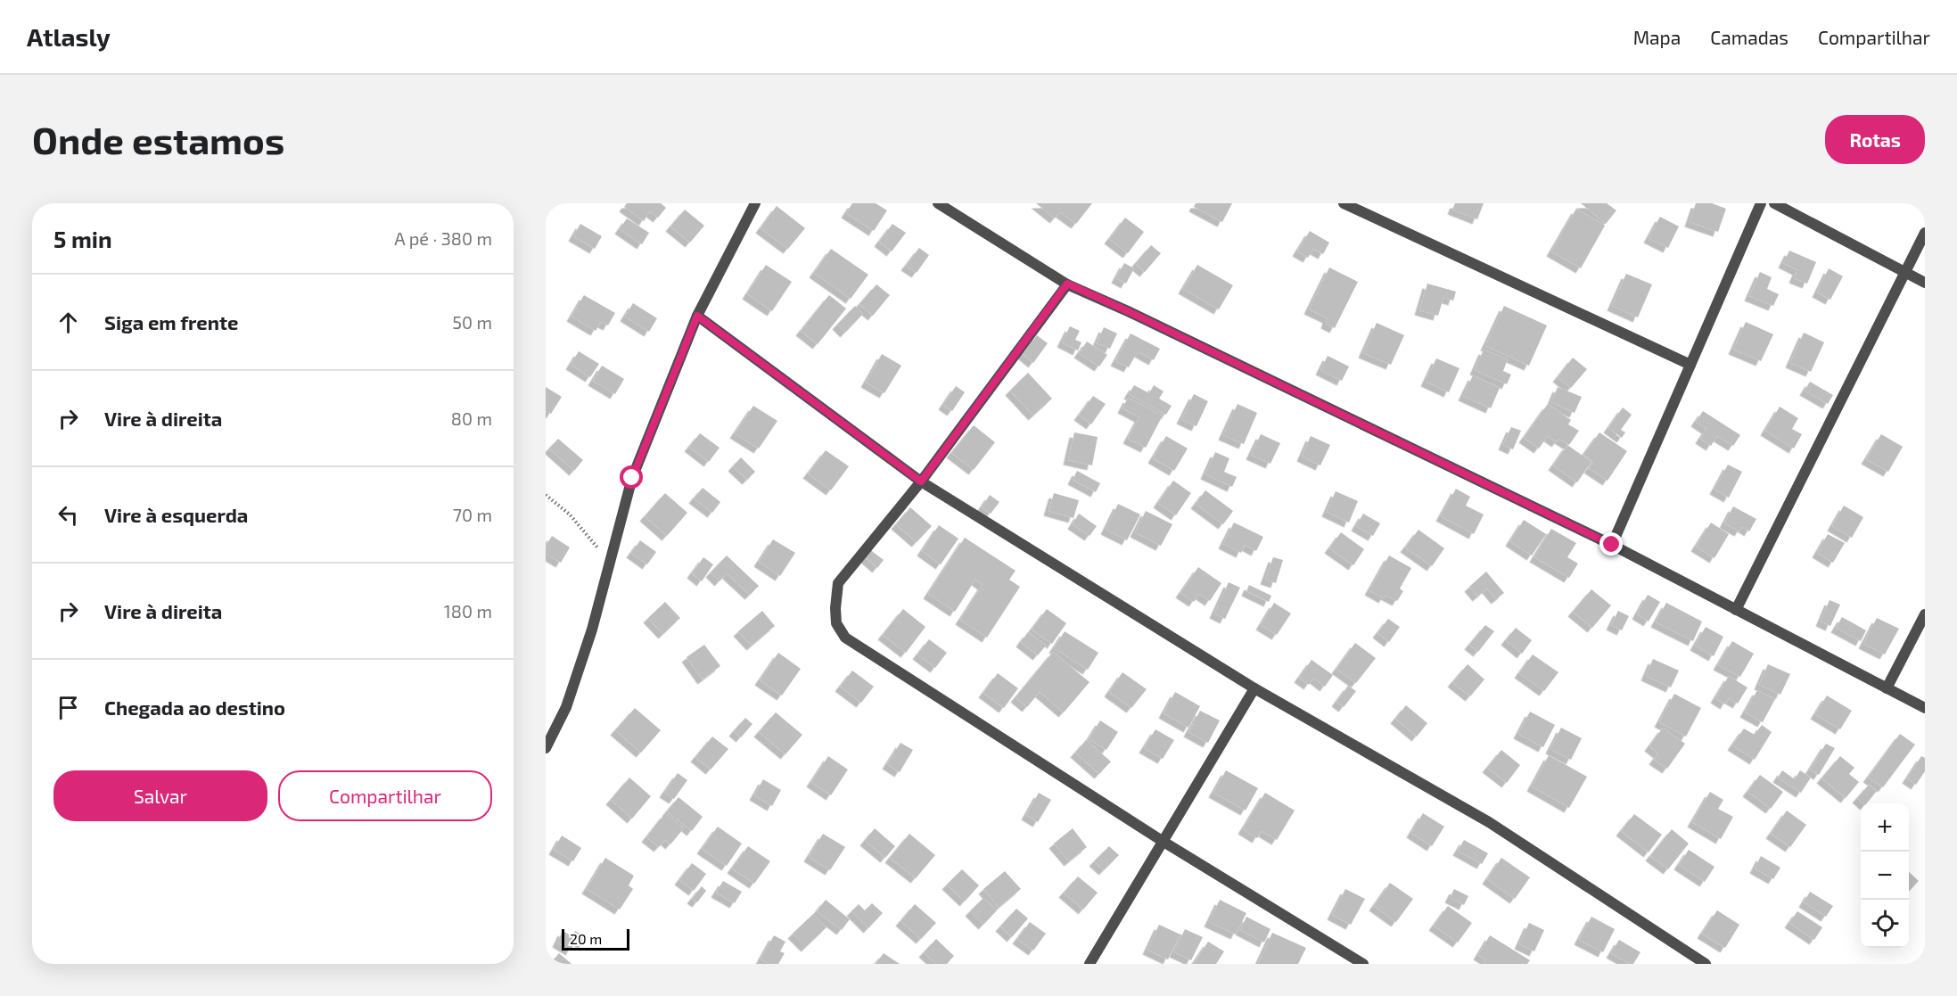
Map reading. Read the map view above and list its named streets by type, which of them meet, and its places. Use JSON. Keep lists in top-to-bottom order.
{
  "scale_bar": "20 m",
  "page": {
    "header": "Atlasly",
    "nav": ["Mapa", "Camadas", "Compartilhar"],
    "buttons": [
      "Rotas",
      ["Salvar", "Compartilhar"]
    ],
    "title": "Onde estamos",
    "heading": ["5 min", "A pé · 380 m"],
    "list": [
      ["Siga em frente", "50 m"],
      ["Vire à direita", "80 m"],
      ["Vire à esquerda", "70 m"],
      ["Vire à direita", "180 m"],
      "Chegada ao destino"
    ],
    "map_buttons": ["+", "−"],
    "scale": "20 m"
  }
}
